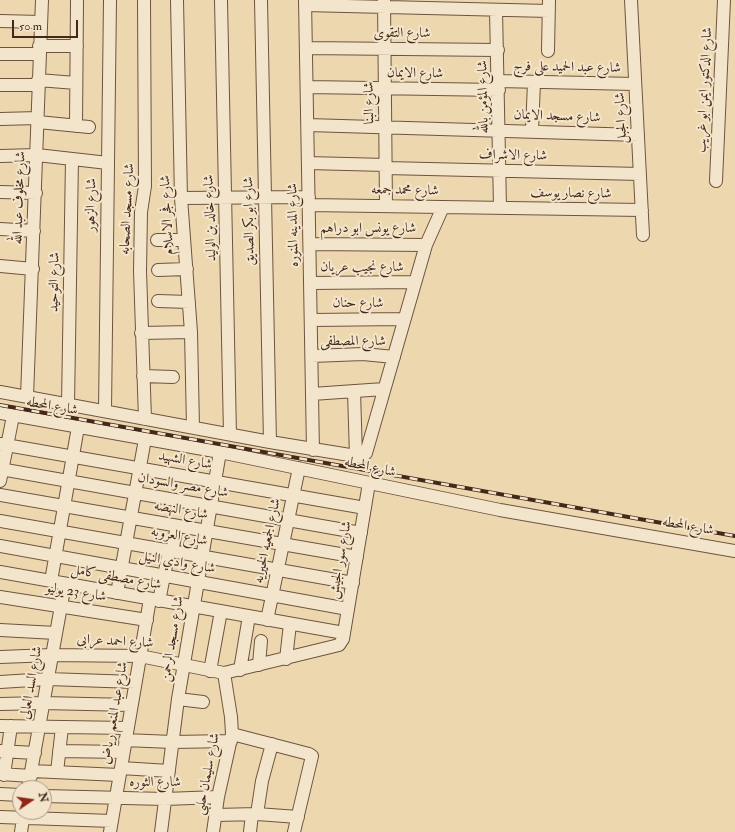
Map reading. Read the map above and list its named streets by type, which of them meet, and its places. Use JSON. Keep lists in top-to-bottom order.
{
  "streets": {
    "street": [
      "شارع التقوى",
      "شارع عبد الحميد على فرج",
      "شارع الايمان",
      "شارع الدكتور ايمن ابو غريب",
      "شارع المؤمن بالله",
      "شارع البنا",
      "شارع مسجد الايمان",
      "شارع الجبل",
      "شارع الاشراف",
      "شارع محمد جمعه",
      "شارع نصار يوسف",
      "شارع مخلوف عبد الله",
      "شارع الزهور",
      "شارع مسجد الصحابه",
      "شارع فجر الاسلام",
      "شارع خالد بن الوليد",
      "شارع ابو بكر الصديق",
      "شارع المدينه المنوره",
      "شارع يونس ابو دراهم",
      "شارع نجيب عريان",
      "شارع التوحيد",
      "شارع حنان",
      "شارع المصطفى",
      "شارع المحطه",
      "شارع الشهيد",
      "شارع مصر والسودان",
      "شارع النهضه",
      "شارع العروبه",
      "شارع الجمعيه الخيريه",
      "شارع سور الجيش",
      "شارع وادي النيل",
      "شارع مصطفى كامل",
      "شارع 23 يوليو",
      "شارع مسجد الرحمن",
      "شارع احمد عرابى",
      "شارع السد العالى",
      "شارع عبد المنعم رياض",
      "شارع سليمان حلبى",
      "شارع الثوره"
    ]
  },
  "crossings": [
    ["شارع التقوى", "شارع المؤمن بالله"],
    ["شارع التقوى", "شارع البنا"],
    ["شارع التقوى", "شارع المدينه المنوره"],
    ["شارع عبد الحميد على فرج", "شارع الايمان"],
    ["شارع عبد الحميد على فرج", "شارع المؤمن بالله"],
    ["شارع عبد الحميد على فرج", "شارع الجبل"],
    ["شارع الايمان", "شارع المؤمن بالله"],
    ["شارع الايمان", "شارع البنا"],
    ["شارع الايمان", "شارع المدينه المنوره"],
    ["شارع المؤمن بالله", "شارع مسجد الايمان"],
    ["شارع المؤمن بالله", "شارع الاشراف"],
    ["شارع المؤمن بالله", "شارع محمد جمعه"],
    ["شارع المؤمن بالله", "شارع نصار يوسف"],
    ["شارع البنا", "شارع مسجد الايمان"],
    ["شارع البنا", "شارع الاشراف"],
    ["شارع البنا", "شارع محمد جمعه"],
    ["شارع مسجد الايمان", "شارع الجبل"],
    ["شارع مسجد الايمان", "شارع المدينه المنوره"],
    ["شارع الجبل", "شارع الاشراف"],
    ["شارع الجبل", "شارع نصار يوسف"],
    ["شارع الاشراف", "شارع المدينه المنوره"],
    ["شارع محمد جمعه", "شارع نصار يوسف"],
    ["شارع محمد جمعه", "شارع فجر الاسلام"],
    ["شارع محمد جمعه", "شارع خالد بن الوليد"],
    ["شارع محمد جمعه", "شارع ابو بكر الصديق"],
    ["شارع محمد جمعه", "شارع المدينه المنوره"],
    ["شارع محمد جمعه", "شارع المحطه"],
    ["شارع مخلوف عبد الله", "شارع المحطه"],
    ["شارع الزهور", "شارع المحطه"],
    ["شارع مسجد الصحابه", "شارع المحطه"],
    ["شارع فجر الاسلام", "شارع المحطه"],
    ["شارع خالد بن الوليد", "شارع المحطه"],
    ["شارع ابو بكر الصديق", "شارع المحطه"],
    ["شارع المدينه المنوره", "شارع يونس ابو دراهم"],
    ["شارع المدينه المنوره", "شارع نجيب عريان"],
    ["شارع المدينه المنوره", "شارع حنان"],
    ["شارع المدينه المنوره", "شارع المصطفى"],
    ["شارع المدينه المنوره", "شارع المحطه"],
    ["شارع يونس ابو دراهم", "شارع المحطه"],
    ["شارع نجيب عريان", "شارع المحطه"],
    ["شارع التوحيد", "شارع المحطه"],
    ["شارع حنان", "شارع المحطه"],
    ["شارع المصطفى", "شارع المحطه"],
    ["شارع المحطه", "شارع الجمعيه الخيريه"],
    ["شارع المحطه", "شارع سور الجيش"],
    ["شارع المحطه", "شارع مسجد الرحمن"],
    ["شارع الشهيد", "شارع الجمعيه الخيريه"],
    ["شارع الشهيد", "شارع سور الجيش"],
    ["شارع الشهيد", "شارع مسجد الرحمن"],
    ["شارع مصر والسودان", "شارع الجمعيه الخيريه"],
    ["شارع مصر والسودان", "شارع سور الجيش"],
    ["شارع مصر والسودان", "شارع مسجد الرحمن"],
    ["شارع النهضه", "شارع الجمعيه الخيريه"],
    ["شارع النهضه", "شارع سور الجيش"],
    ["شارع النهضه", "شارع مسجد الرحمن"],
    ["شارع النهضه", "شارع عبد المنعم رياض"],
    ["شارع العروبه", "شارع الجمعيه الخيريه"],
    ["شارع العروبه", "شارع سور الجيش"],
    ["شارع العروبه", "شارع مسجد الرحمن"],
    ["شارع العروبه", "شارع عبد المنعم رياض"],
    ["شارع الجمعيه الخيريه", "شارع وادي النيل"],
    ["شارع الجمعيه الخيريه", "شارع مصطفى كامل"],
    ["شارع سور الجيش", "شارع وادي النيل"],
    ["شارع سور الجيش", "شارع مصطفى كامل"],
    ["شارع سور الجيش", "شارع احمد عرابى"],
    ["شارع وادي النيل", "شارع مسجد الرحمن"],
    ["شارع وادي النيل", "شارع عبد المنعم رياض"],
    ["شارع مصطفى كامل", "شارع مسجد الرحمن"],
    ["شارع مصطفى كامل", "شارع احمد عرابى"],
    ["شارع مصطفى كامل", "شارع السد العالى"],
    ["شارع مصطفى كامل", "شارع عبد المنعم رياض"],
    ["شارع 23 يوليو", "شارع السد العالى"],
    ["شارع 23 يوليو", "شارع عبد المنعم رياض"],
    ["شارع مسجد الرحمن", "شارع احمد عرابى"],
    ["شارع مسجد الرحمن", "شارع الثوره"],
    ["شارع احمد عرابى", "شارع السد العالى"],
    ["شارع احمد عرابى", "شارع عبد المنعم رياض"],
    ["شارع احمد عرابى", "شارع سليمان حلبى"],
    ["شارع عبد المنعم رياض", "شارع الثوره"],
    ["شارع سليمان حلبى", "شارع الثوره"]
  ],
  "scale_bar": "50 m",
  "north": "right"
}
